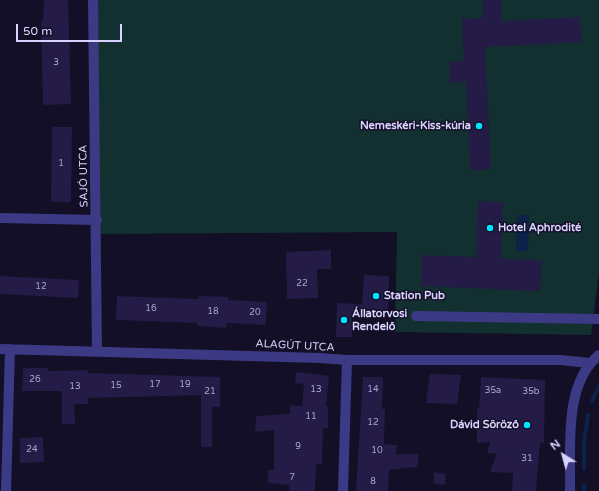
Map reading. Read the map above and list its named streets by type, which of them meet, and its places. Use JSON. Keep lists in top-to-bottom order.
{
  "streets": {
    "street": ["SAJÓ UTCA", "ALAGÚT UTCA"]
  },
  "crossings": [
    ["SAJÓ UTCA", "ALAGÚT UTCA"]
  ],
  "places": [
    "Nemeskéri-Kiss-kúria",
    "Hotel Aphrodité",
    "Station Pub",
    "Állatorvosi Rendelő",
    "Dávid Söröző"
  ],
  "house_numbers": [
    "3",
    "1",
    "22",
    "12",
    "16",
    "18",
    "20",
    "26",
    "17",
    "19",
    "15",
    "13",
    "13",
    "14",
    "35a",
    "21",
    "35b",
    "11",
    "12",
    "9",
    "24",
    "10",
    "31",
    "7",
    "8"
  ],
  "scale_bar": "50 m",
  "north": "top left"
}
